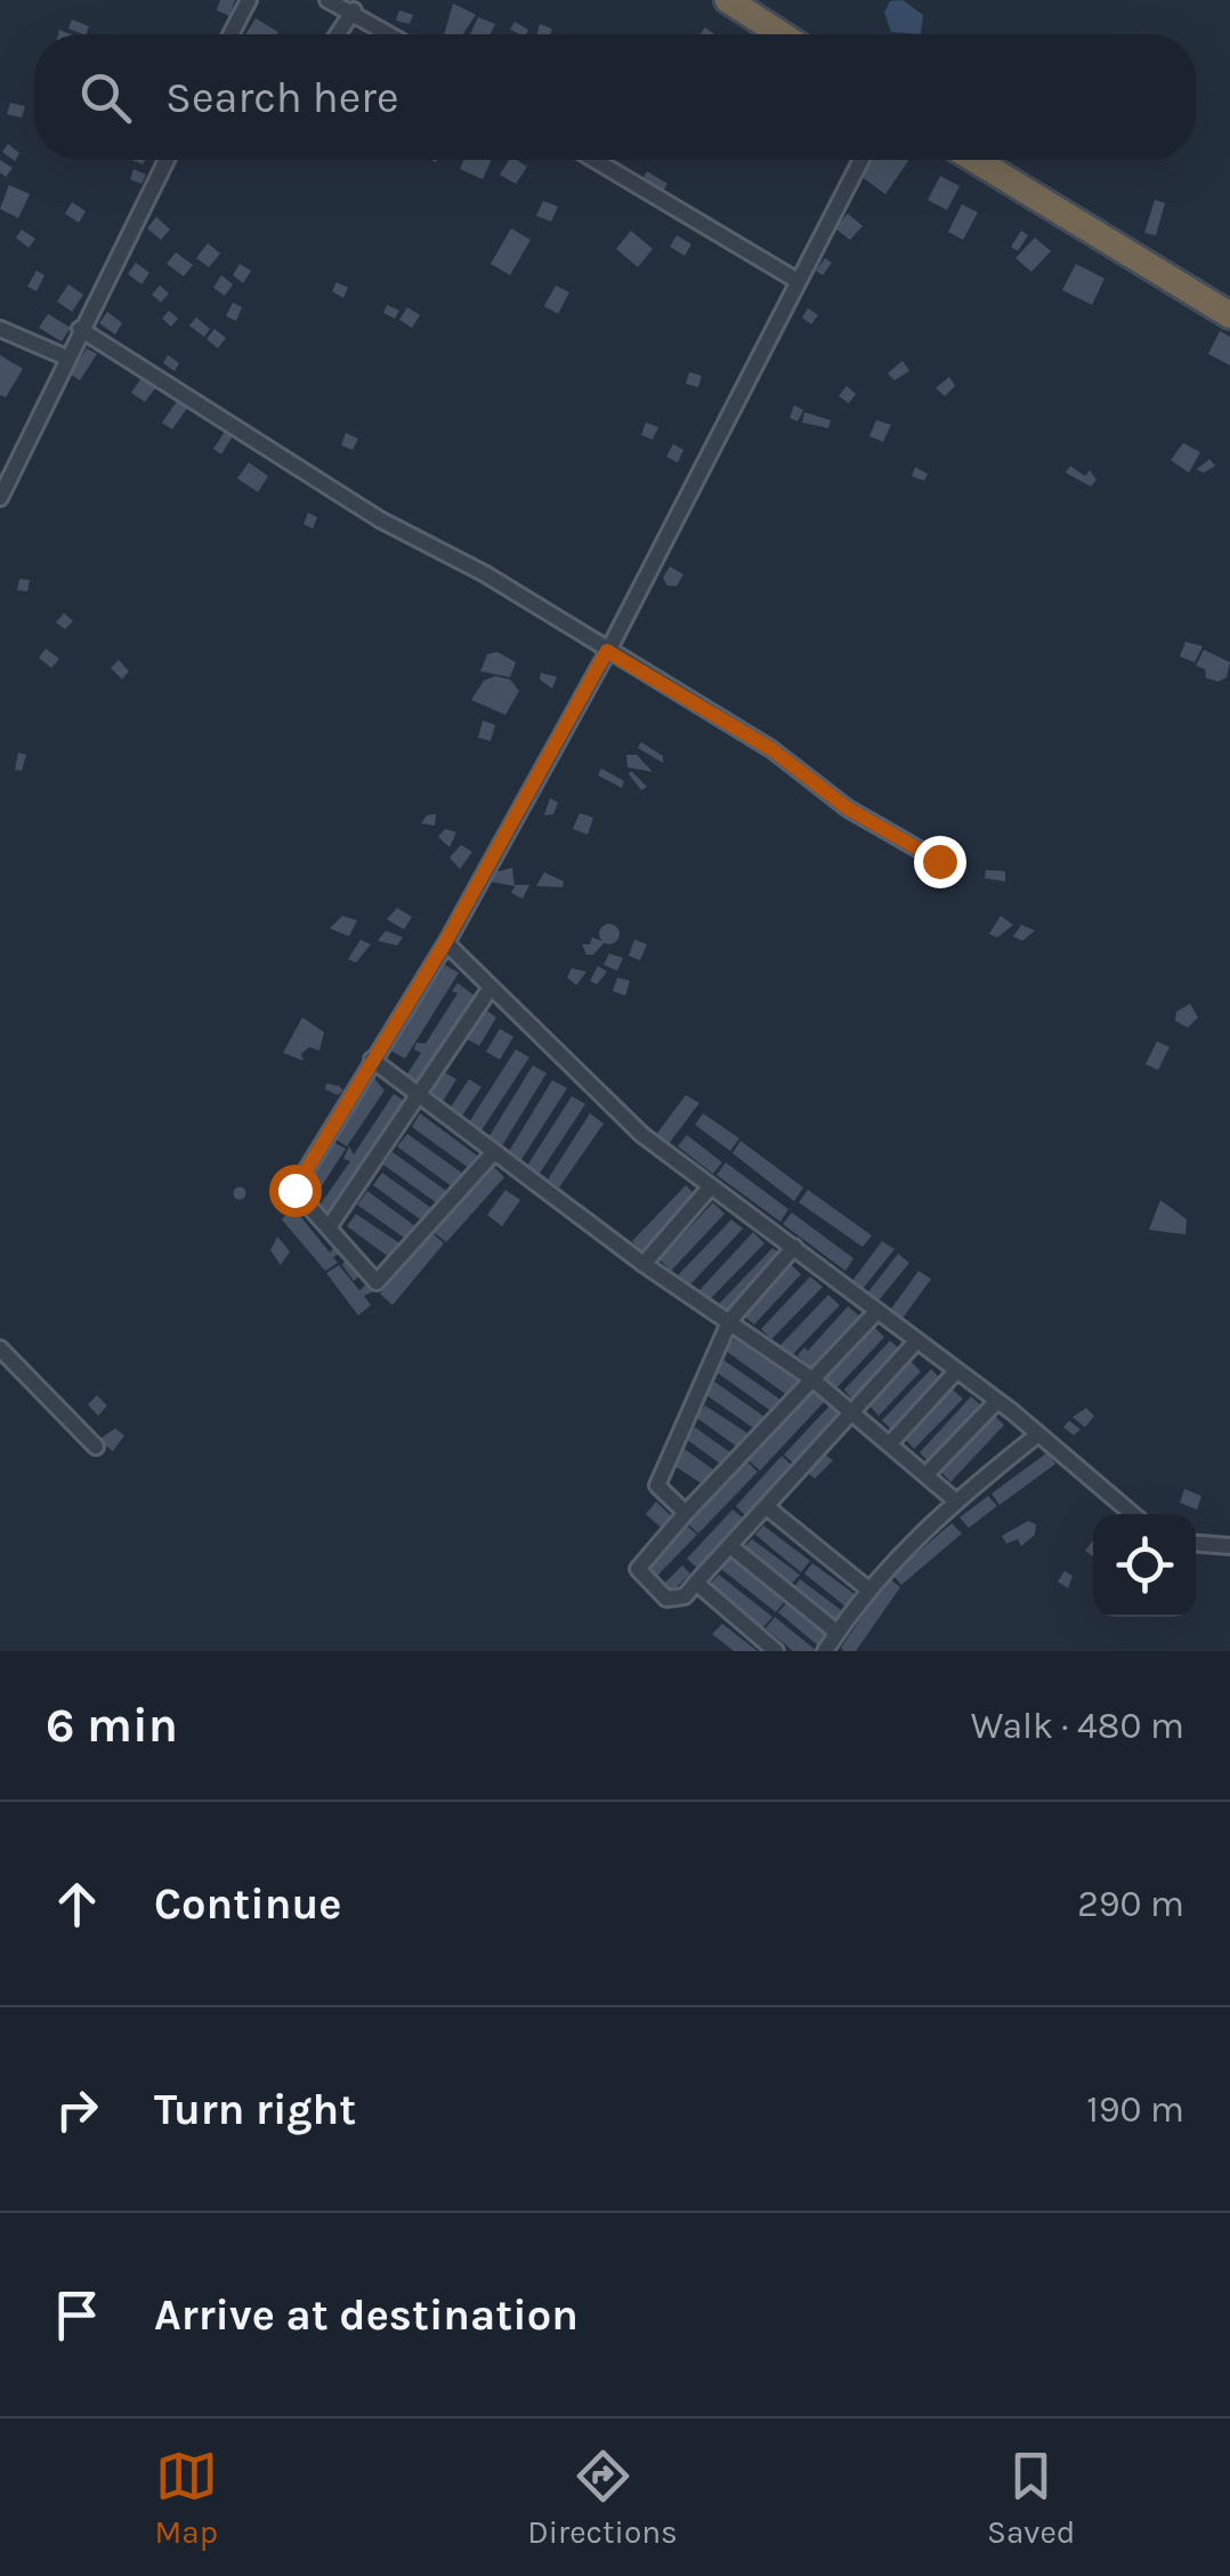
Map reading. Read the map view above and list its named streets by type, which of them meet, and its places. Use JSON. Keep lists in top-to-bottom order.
{
  "page": {
    "search": "Search here",
    "heading": ["6 min", "Walk · 480 m"],
    "list": [
      ["Continue", "290 m"],
      ["Turn right", "190 m"],
      "Arrive at destination"
    ],
    "nav": ["Map", "Directions", "Saved"]
  }
}
